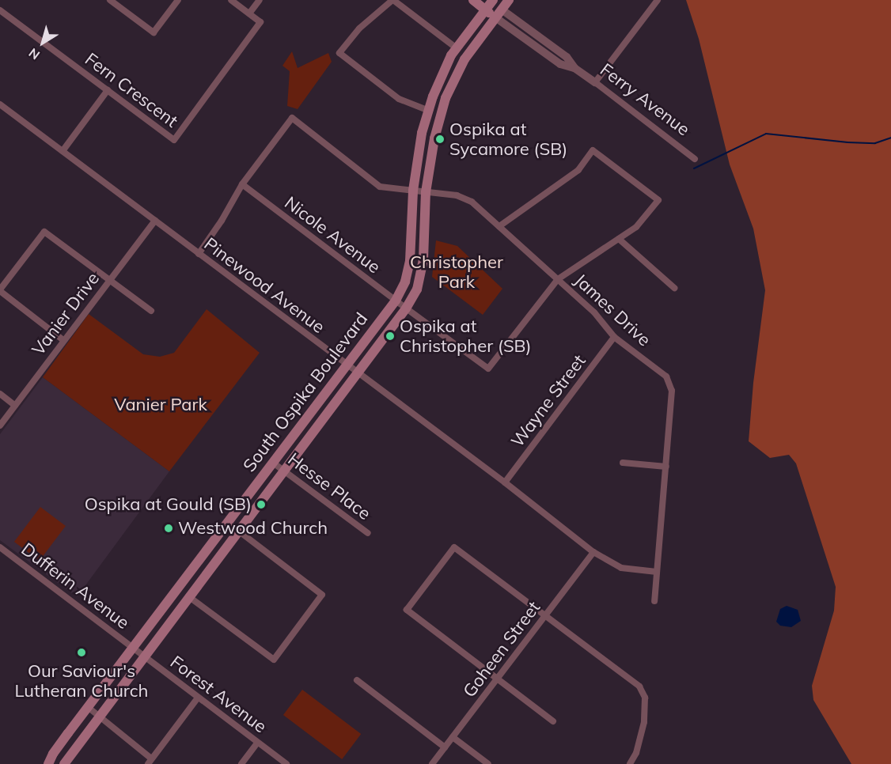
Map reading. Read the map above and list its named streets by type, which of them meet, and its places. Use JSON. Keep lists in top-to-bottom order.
{
  "streets": {
    "main road": ["Ferry Avenue", "South Ospika Boulevard"],
    "street": [
      "Fern Crescent",
      "Nicole Avenue",
      "Pinewood Avenue",
      "James Drive",
      "Vanier Drive",
      "Wayne Street",
      "Hesse Place",
      "Dufferin Avenue",
      "Goheen Street",
      "Forest Avenue"
    ]
  },
  "crossings": [
    ["Ferry Avenue", "South Ospika Boulevard"],
    ["Nicole Avenue", "James Drive"],
    ["Nicole Avenue", "South Ospika Boulevard"],
    ["Pinewood Avenue", "James Drive"],
    ["Pinewood Avenue", "Vanier Drive"],
    ["Pinewood Avenue", "South Ospika Boulevard"],
    ["Pinewood Avenue", "Wayne Street"],
    ["Pinewood Avenue", "Goheen Street"],
    ["James Drive", "South Ospika Boulevard"],
    ["James Drive", "Wayne Street"],
    ["South Ospika Boulevard", "Hesse Place"],
    ["South Ospika Boulevard", "Dufferin Avenue"],
    ["South Ospika Boulevard", "Forest Avenue"],
    ["Dufferin Avenue", "Forest Avenue"]
  ],
  "parks": ["Christopher Park", "Vanier Park"],
  "places": [
    "Ospika at Sycamore (SB)",
    "Ospika at Christopher (SB)",
    "Ospika at Gould (SB)",
    "Westwood Church",
    "Our Saviour's Lutheran Church"
  ],
  "north": "bottom left"
}
